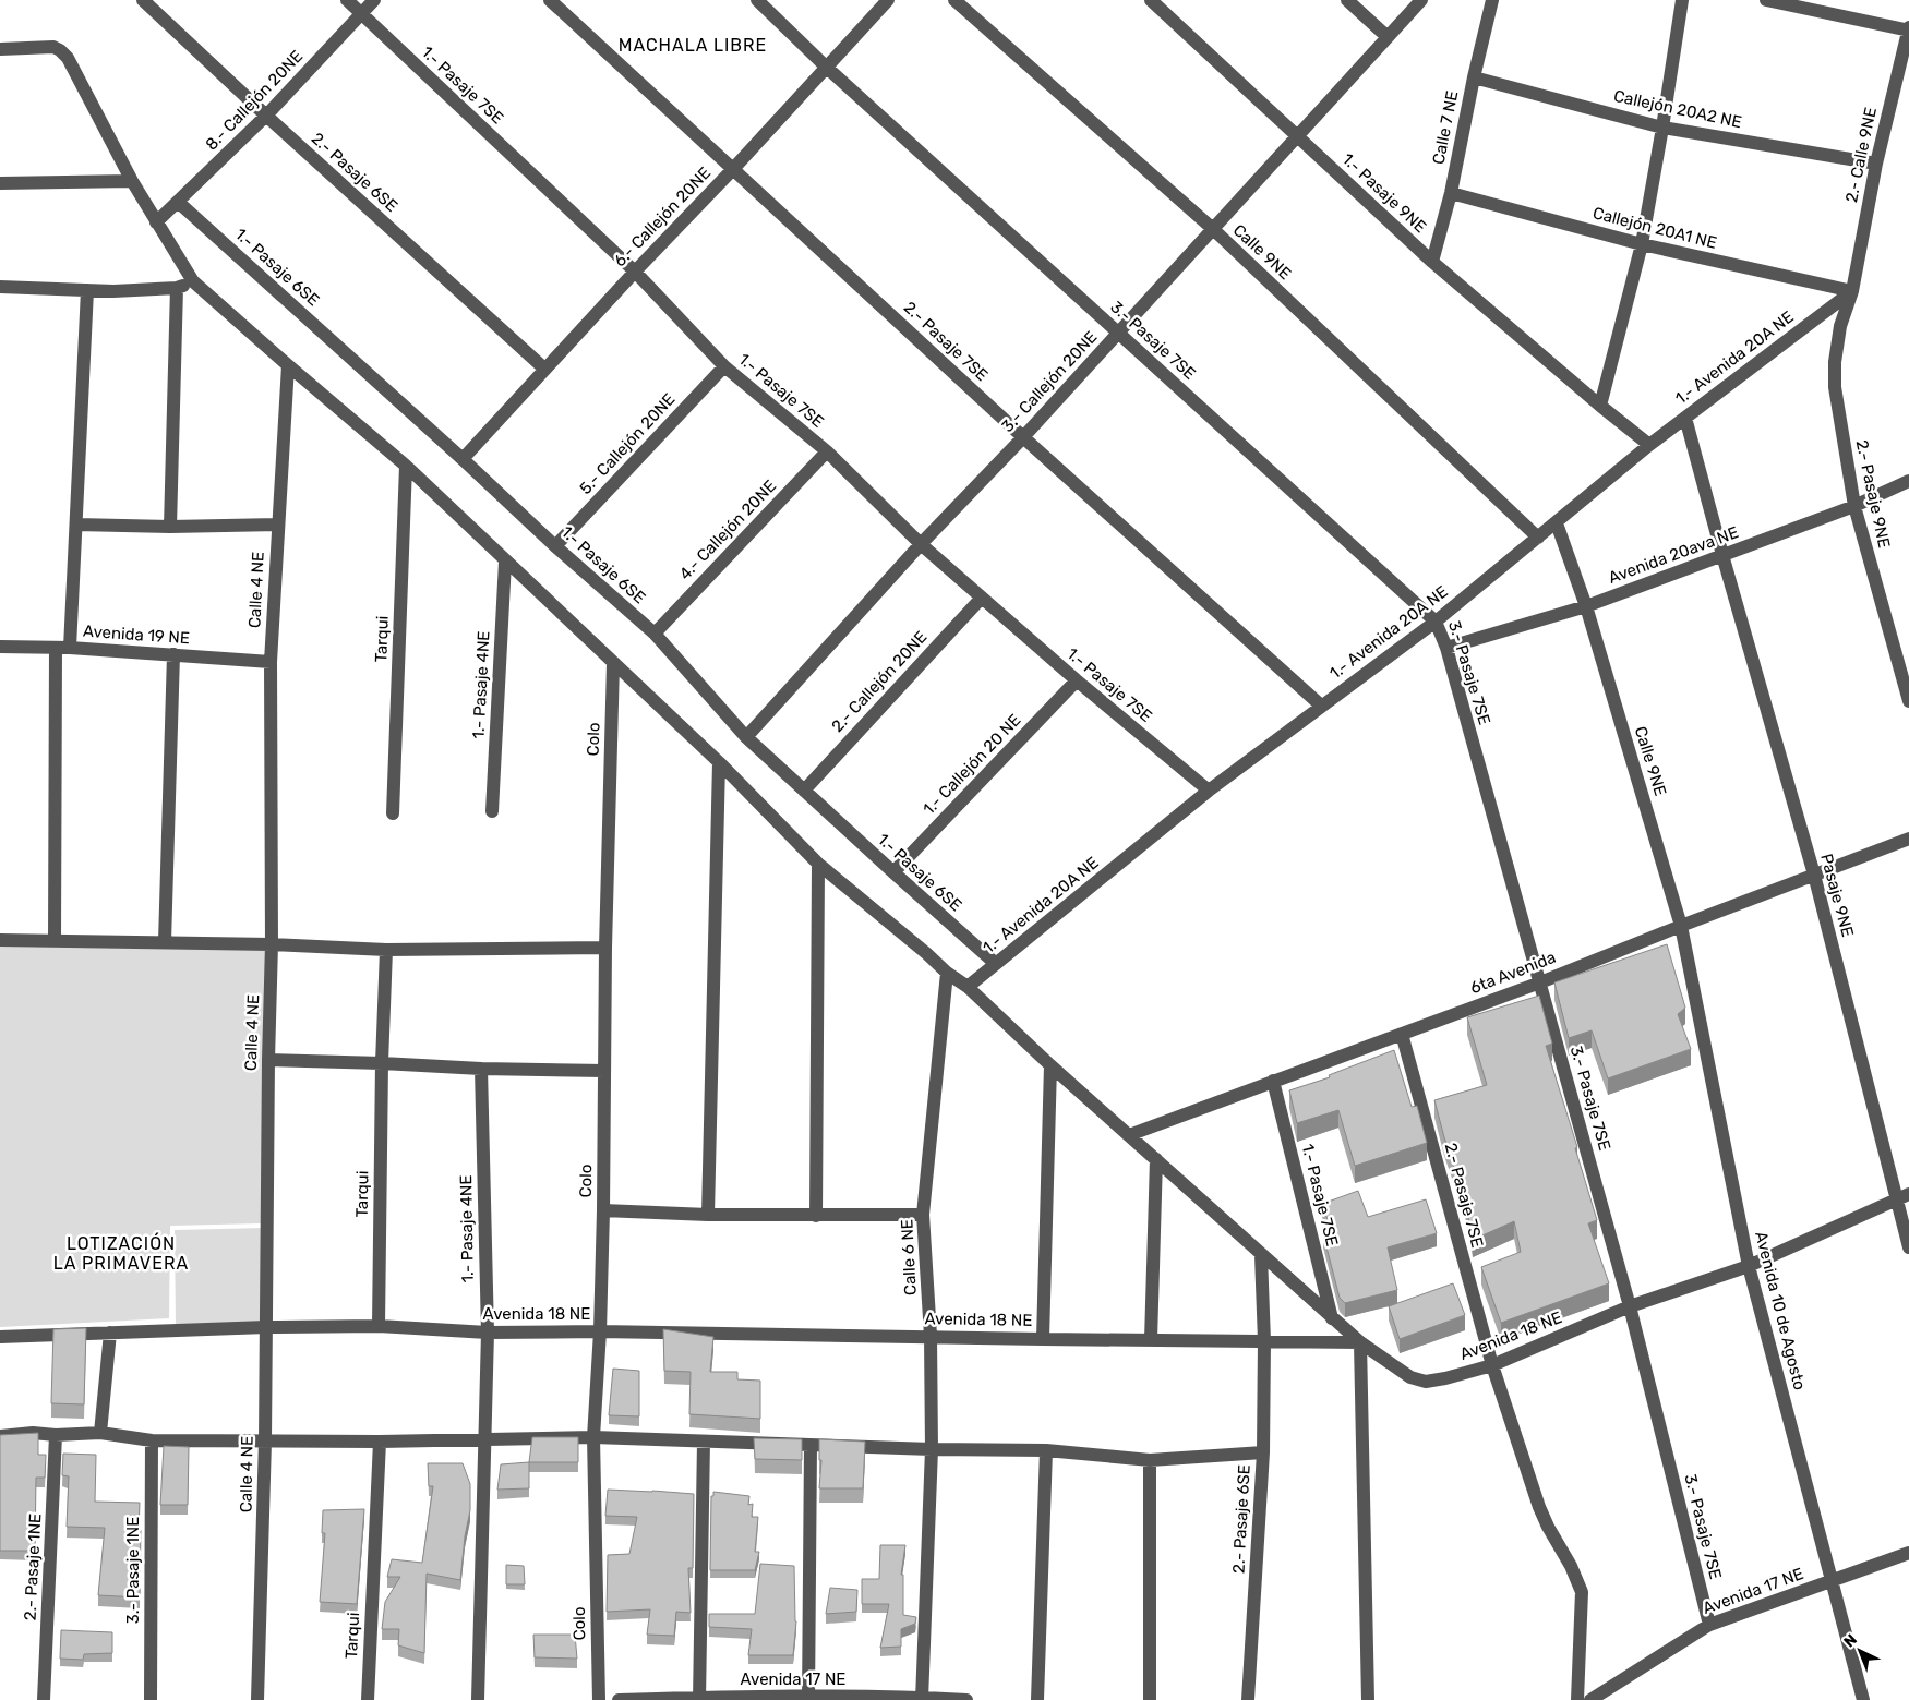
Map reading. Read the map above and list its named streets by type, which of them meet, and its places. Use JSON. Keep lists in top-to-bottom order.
{
  "streets": {
    "street": [
      "1.- Pasaje 7SE",
      "8.- Callejón 20NE",
      "Callejón 20A2 NE",
      "Calle 7 NE",
      "2.- Calle 9NE",
      "2.- Pasaje 6SE",
      "1.- Pasaje 9NE",
      "6.- Callejón 20NE",
      "Callejón 20A1 NE",
      "Calle 9NE",
      "1.- Pasaje 6SE",
      "3.- Pasaje 7SE",
      "2.- Pasaje 7SE",
      "1.- Avenida 20A NE",
      "3.- Callejón 20NE",
      "5.- Callejón 20NE",
      "2.- Pasaje 9NE",
      "4.- Callejón 20NE",
      "Avenida 20ava NE",
      "Calle 4 NE",
      "Avenida 19 NE",
      "Tarqui",
      "2.- Callejón 20NE",
      "1.- Pasaje 4NE",
      "Colo",
      "1.- Callejón 20 NE",
      "Pasaje 9NE",
      "6ta Avenida",
      "Calle 6 NE",
      "Avenida 10 de Agosto",
      "Avenida 18 NE",
      "2.- Pasaje 1NE",
      "3.- Pasaje 1NE",
      "Avenida 17 NE"
    ]
  },
  "crossings": [
    ["1.- Pasaje 7SE", "8.- Callejón 20NE"],
    ["1.- Pasaje 7SE", "6.- Callejón 20NE"],
    ["1.- Pasaje 7SE", "1.- Avenida 20A NE"],
    ["1.- Pasaje 7SE", "3.- Callejón 20NE"],
    ["1.- Pasaje 7SE", "5.- Callejón 20NE"],
    ["1.- Pasaje 7SE", "4.- Callejón 20NE"],
    ["1.- Pasaje 7SE", "2.- Callejón 20NE"],
    ["1.- Pasaje 7SE", "1.- Callejón 20 NE"],
    ["1.- Pasaje 7SE", "6ta Avenida"],
    ["8.- Callejón 20NE", "2.- Pasaje 6SE"],
    ["8.- Callejón 20NE", "1.- Pasaje 6SE"],
    ["Callejón 20A2 NE", "Calle 7 NE"],
    ["Callejón 20A2 NE", "2.- Calle 9NE"],
    ["Calle 7 NE", "1.- Pasaje 9NE"],
    ["Calle 7 NE", "Callejón 20A1 NE"],
    ["2.- Calle 9NE", "Callejón 20A1 NE"],
    ["2.- Calle 9NE", "1.- Avenida 20A NE"],
    ["2.- Calle 9NE", "2.- Pasaje 9NE"],
    ["2.- Pasaje 6SE", "6.- Callejón 20NE"],
    ["2.- Pasaje 6SE", "Avenida 18 NE"],
    ["1.- Pasaje 9NE", "1.- Avenida 20A NE"],
    ["1.- Pasaje 9NE", "3.- Callejón 20NE"],
    ["6.- Callejón 20NE", "1.- Pasaje 6SE"],
    ["6.- Callejón 20NE", "3.- Pasaje 7SE"],
    ["6.- Callejón 20NE", "2.- Pasaje 7SE"],
    ["Callejón 20A1 NE", "1.- Avenida 20A NE"],
    ["Callejón 20A1 NE", "2.- Pasaje 9NE"],
    ["Calle 9NE", "1.- Avenida 20A NE"],
    ["Calle 9NE", "3.- Callejón 20NE"],
    ["Calle 9NE", "Avenida 20ava NE"],
    ["Calle 9NE", "6ta Avenida"],
    ["Calle 9NE", "Avenida 10 de Agosto"],
    ["1.- Pasaje 6SE", "1.- Avenida 20A NE"],
    ["1.- Pasaje 6SE", "3.- Callejón 20NE"],
    ["1.- Pasaje 6SE", "5.- Callejón 20NE"],
    ["1.- Pasaje 6SE", "4.- Callejón 20NE"],
    ["1.- Pasaje 6SE", "2.- Callejón 20NE"],
    ["1.- Pasaje 6SE", "1.- Callejón 20 NE"],
    ["3.- Pasaje 7SE", "1.- Avenida 20A NE"],
    ["3.- Pasaje 7SE", "3.- Callejón 20NE"],
    ["3.- Pasaje 7SE", "Avenida 20ava NE"],
    ["3.- Pasaje 7SE", "6ta Avenida"],
    ["3.- Pasaje 7SE", "Avenida 18 NE"],
    ["3.- Pasaje 7SE", "Avenida 17 NE"],
    ["2.- Pasaje 7SE", "1.- Avenida 20A NE"],
    ["2.- Pasaje 7SE", "3.- Callejón 20NE"],
    ["2.- Pasaje 7SE", "6ta Avenida"],
    ["2.- Pasaje 7SE", "Avenida 18 NE"],
    ["1.- Avenida 20A NE", "2.- Pasaje 9NE"],
    ["1.- Avenida 20A NE", "Pasaje 9NE"],
    ["2.- Pasaje 9NE", "Avenida 20ava NE"],
    ["Avenida 20ava NE", "Pasaje 9NE"],
    ["Calle 4 NE", "Avenida 19 NE"],
    ["Calle 4 NE", "Avenida 18 NE"],
    ["Tarqui", "Avenida 18 NE"],
    ["1.- Pasaje 4NE", "Avenida 18 NE"],
    ["Colo", "Avenida 18 NE"],
    ["Pasaje 9NE", "6ta Avenida"],
    ["Pasaje 9NE", "Avenida 18 NE"],
    ["6ta Avenida", "Avenida 10 de Agosto"],
    ["Calle 6 NE", "Avenida 18 NE"],
    ["Calle 6 NE", "Avenida 17 NE"],
    ["Avenida 10 de Agosto", "Avenida 18 NE"],
    ["Avenida 10 de Agosto", "Avenida 17 NE"]
  ],
  "districts": ["MACHALA LIBRE", "LOTIZACIÓN LA PRIMAVERA"],
  "north": "top left"
}
